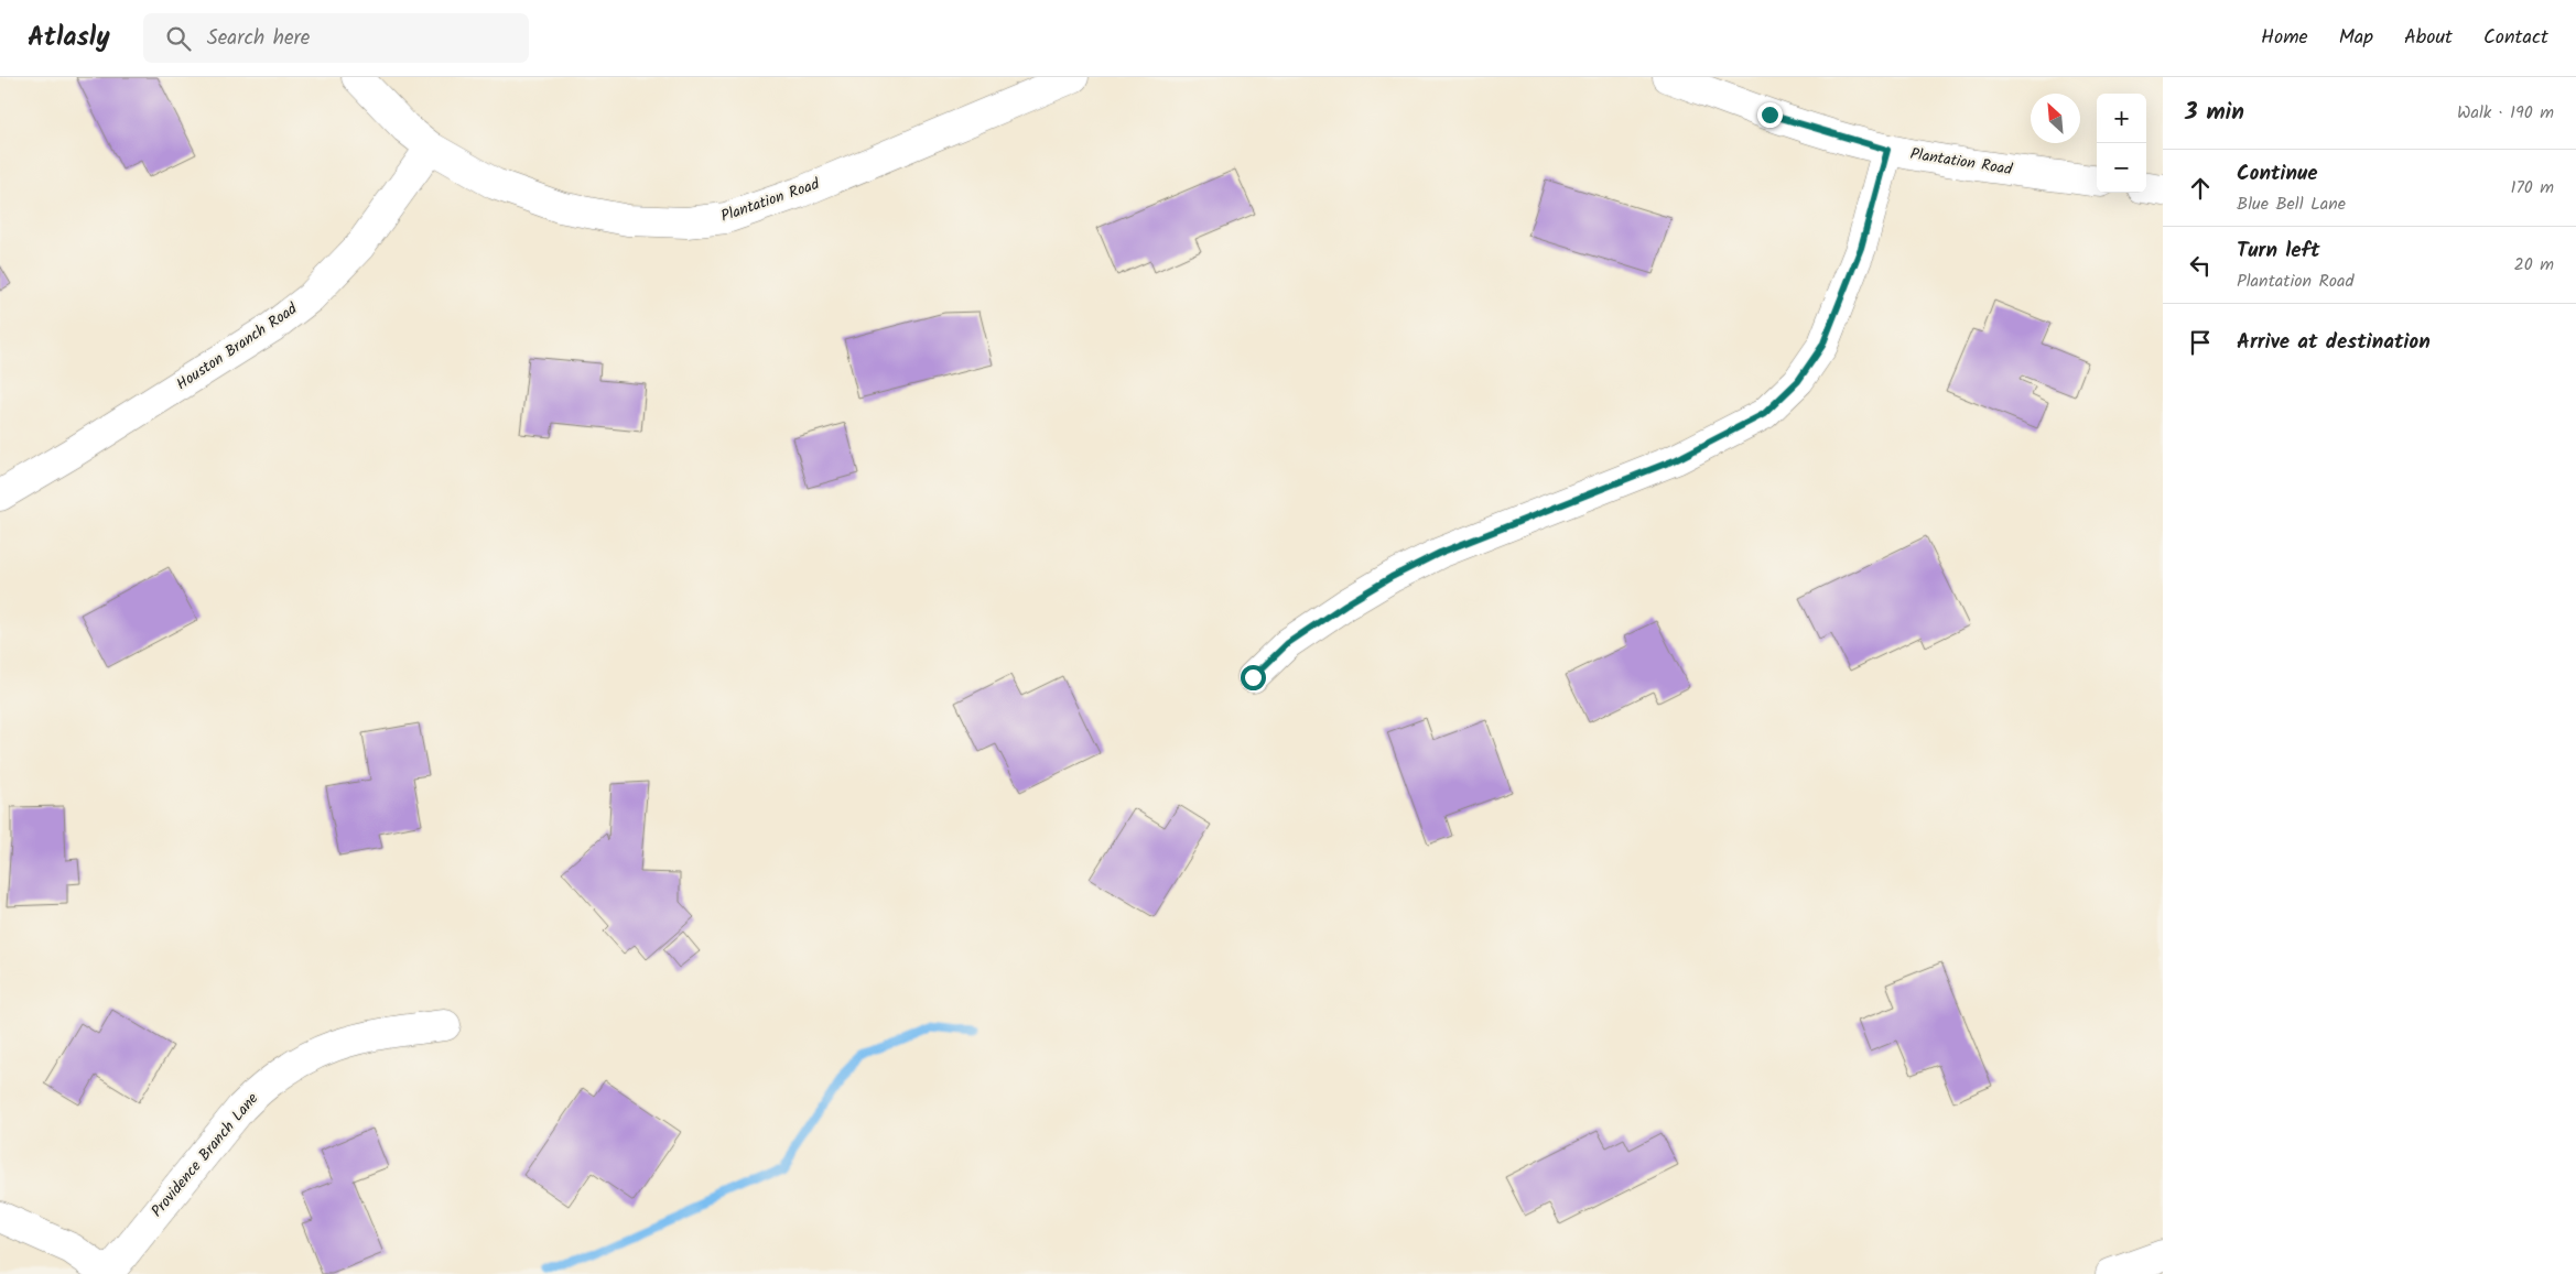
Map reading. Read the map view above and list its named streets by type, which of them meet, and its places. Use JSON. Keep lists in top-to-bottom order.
{
  "streets": {
    "street": ["Plantation Road", "Houston Branch Road", "Providence Branch Lane"]
  },
  "crossings": [
    ["Plantation Road", "Houston Branch Road"]
  ],
  "north": "top left",
  "page": {
    "header": "Atlasly",
    "search": "Search here",
    "nav": [
      "Home",
      "Map",
      "About",
      "Contact"
    ],
    "heading": ["3 min", "Walk · 190 m"],
    "map_buttons": ["+", "−"],
    "list": [
      ["Continue", "Blue Bell Lane", "170 m"],
      ["Turn left", "Plantation Road", "20 m"],
      "Arrive at destination"
    ]
  }
}
